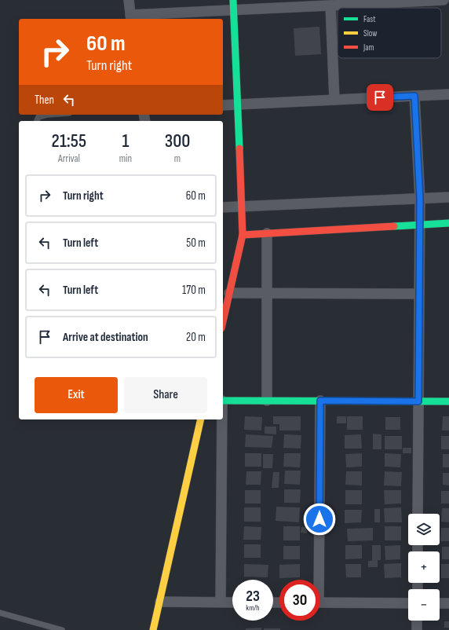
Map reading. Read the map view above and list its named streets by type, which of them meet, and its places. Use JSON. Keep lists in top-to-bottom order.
{
  "legend": ["Fast", "Slow", "Jam"],
  "page": {
    "turn": ["60 m", "Turn right"],
    "then": "Then",
    "eta": [
      "21:55",
      "Arrival",
      "1",
      "min",
      "300",
      "m"
    ],
    "list": [
      {
        "name": "Turn right",
        "value": "60 m"
      },
      {
        "name": "Turn left",
        "value": "50 m"
      },
      {
        "name": "Turn left",
        "value": "170 m"
      },
      {
        "name": "Arrive at destination",
        "value": "20 m"
      }
    ],
    "buttons": ["Exit", "Share"],
    "map_buttons": ["+", "−"],
    "speed": "23 km/h",
    "limit": "30"
  }
}
